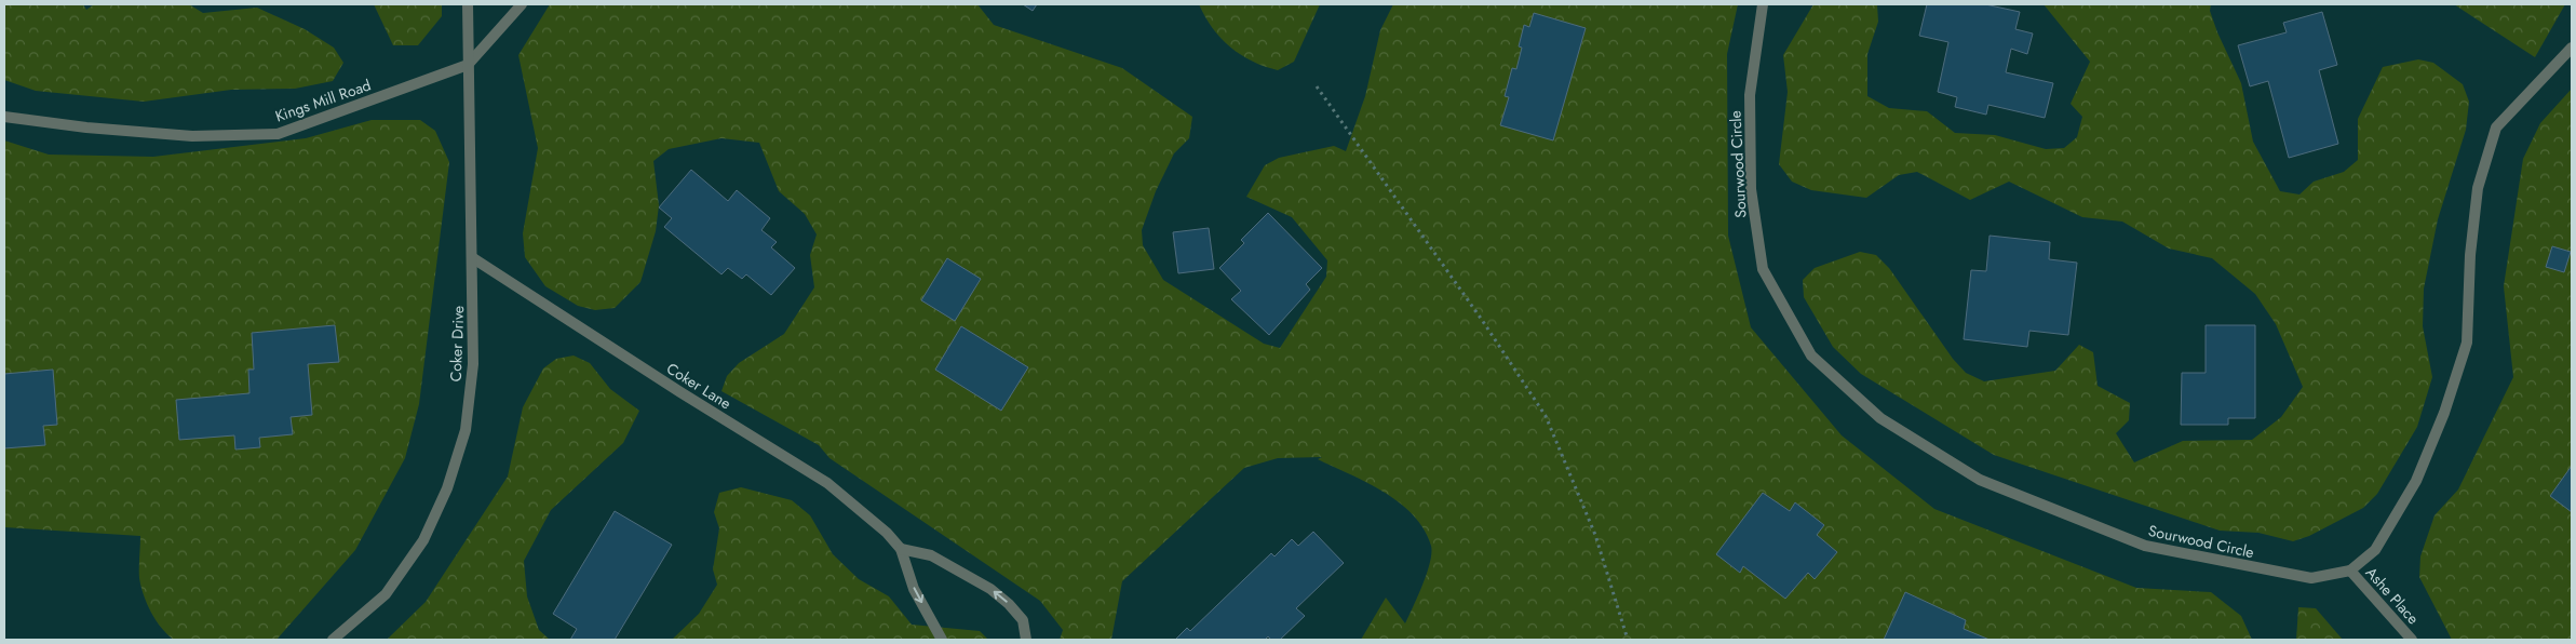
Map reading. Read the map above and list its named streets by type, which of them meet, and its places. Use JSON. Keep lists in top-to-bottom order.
{
  "streets": {
    "street": [
      "Kings Mill Road",
      "Sourwood Circle",
      "Coker Drive",
      "Coker Lane",
      "Ashe Place"
    ]
  },
  "crossings": [
    ["Kings Mill Road", "Coker Drive"],
    ["Sourwood Circle", "Ashe Place"],
    ["Coker Drive", "Coker Lane"]
  ]
}
